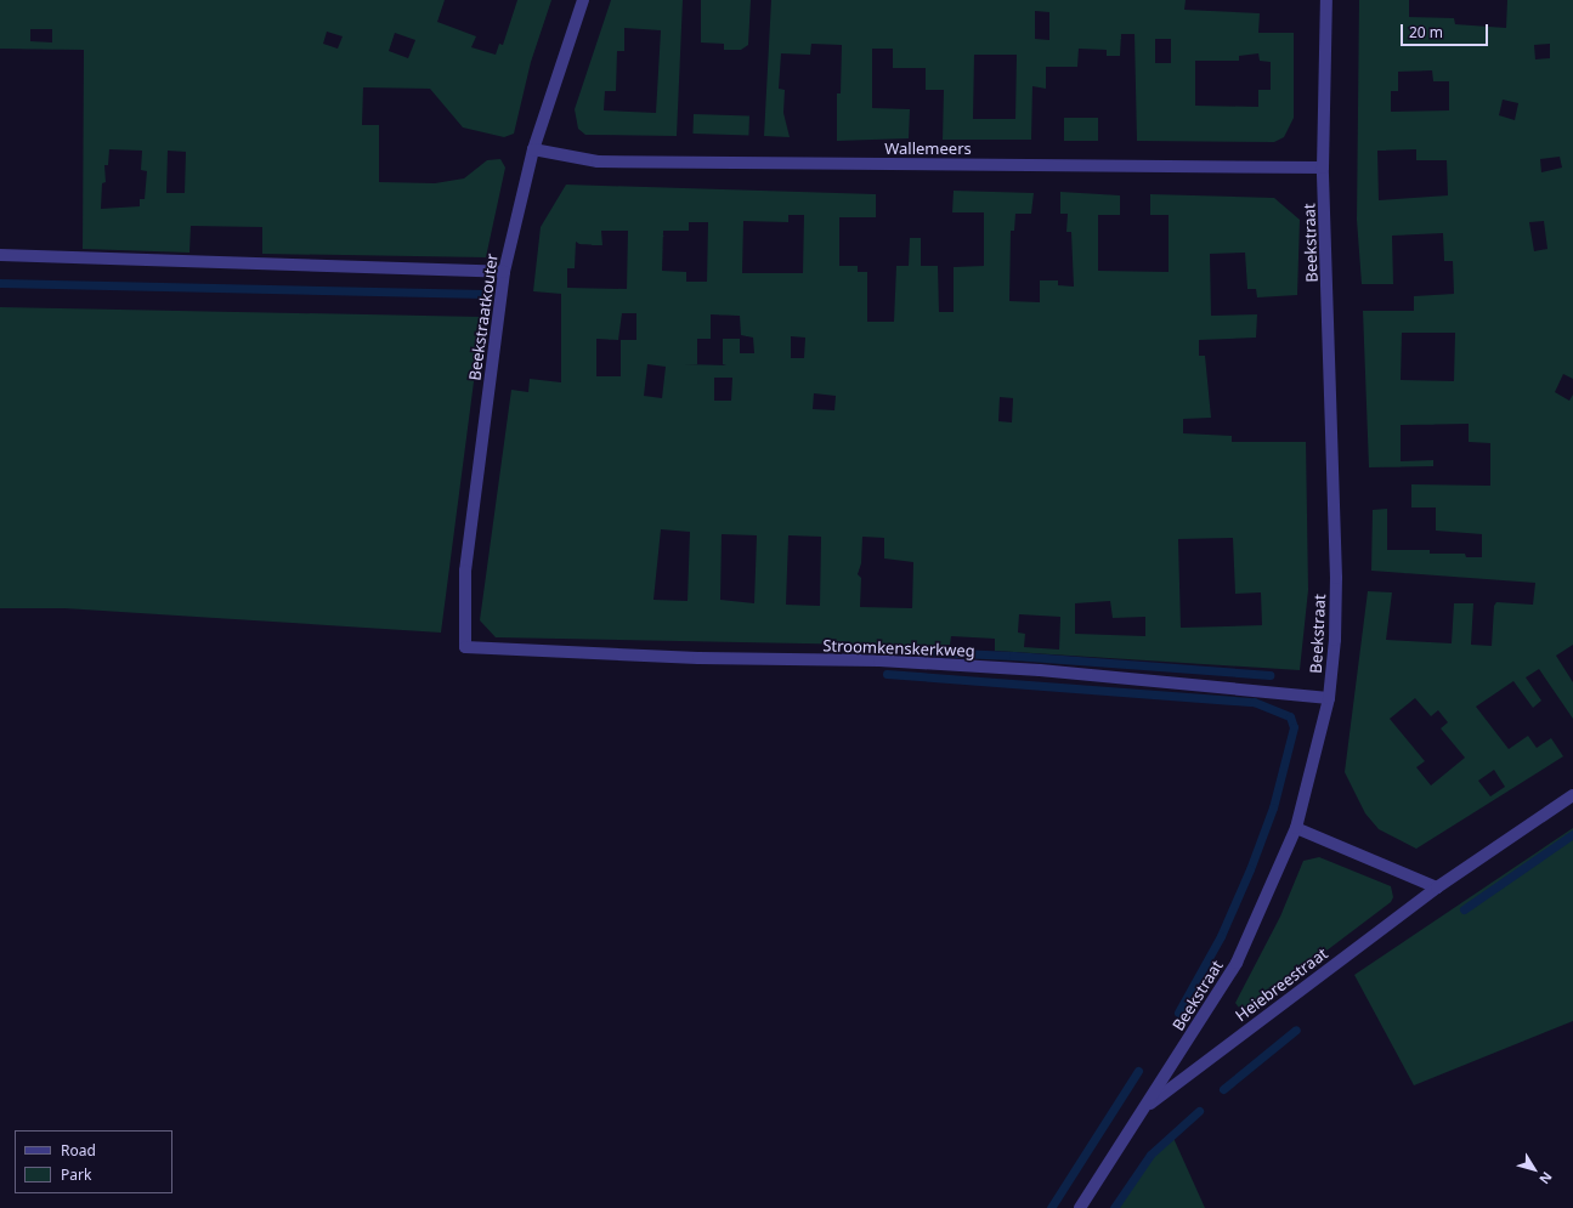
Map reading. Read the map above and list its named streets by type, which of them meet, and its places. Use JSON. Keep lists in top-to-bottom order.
{
  "streets": {
    "street": [
      "Wallemeers",
      "Beekstraat",
      "Beekstraatkouter",
      "Stroomkenskerkweg",
      "Heiebreestraat"
    ]
  },
  "crossings": [
    ["Wallemeers", "Beekstraat"],
    ["Wallemeers", "Beekstraatkouter"],
    ["Beekstraat", "Stroomkenskerkweg"],
    ["Beekstraat", "Heiebreestraat"],
    ["Beekstraatkouter", "Stroomkenskerkweg"]
  ],
  "legend": ["Road", "Park"],
  "scale_bar": "20 m",
  "north": "bottom right"
}
